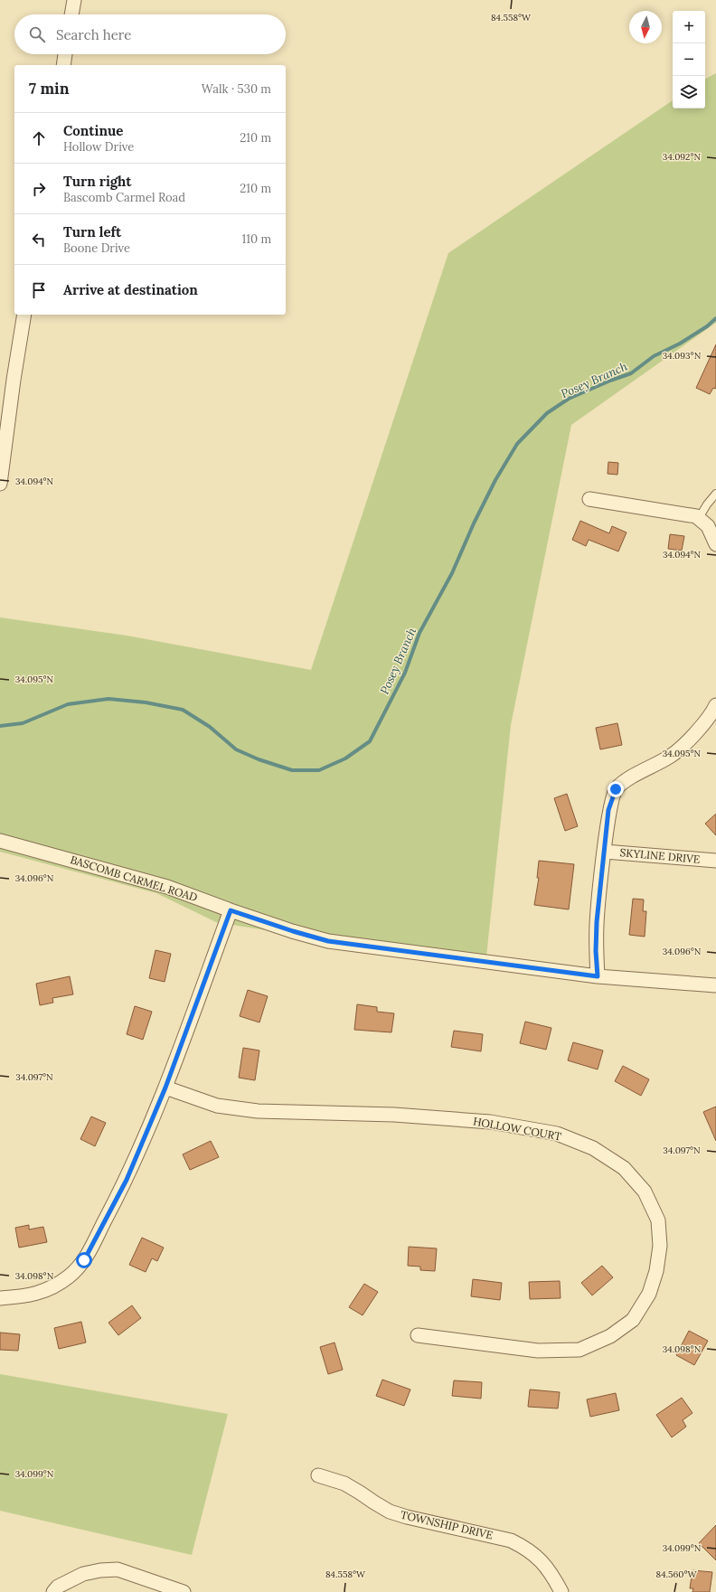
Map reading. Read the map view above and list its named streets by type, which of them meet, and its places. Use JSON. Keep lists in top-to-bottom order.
{
  "streets": {
    "street": [
      "SKYLINE DRIVE",
      "BASCOMB CARMEL ROAD",
      "HOLLOW COURT",
      "TOWNSHIP DRIVE"
    ]
  },
  "water": ["Posey Branch"],
  "north": "bottom",
  "page": {
    "map_buttons": ["+", "−"],
    "search": "Search here",
    "heading": ["7 min", "Walk · 530 m"],
    "list": [
      ["Continue", "Hollow Drive", "210 m"],
      ["Turn right", "Bascomb Carmel Road", "210 m"],
      ["Turn left", "Boone Drive", "110 m"],
      "Arrive at destination"
    ]
  },
  "coordinates": [
    "84.558°W",
    "34.092°N",
    "34.093°N",
    "34.094°N",
    "34.095°N",
    "34.096°N",
    "34.097°N",
    "34.098°N",
    "34.099°N",
    "84.560°W"
  ]
}
